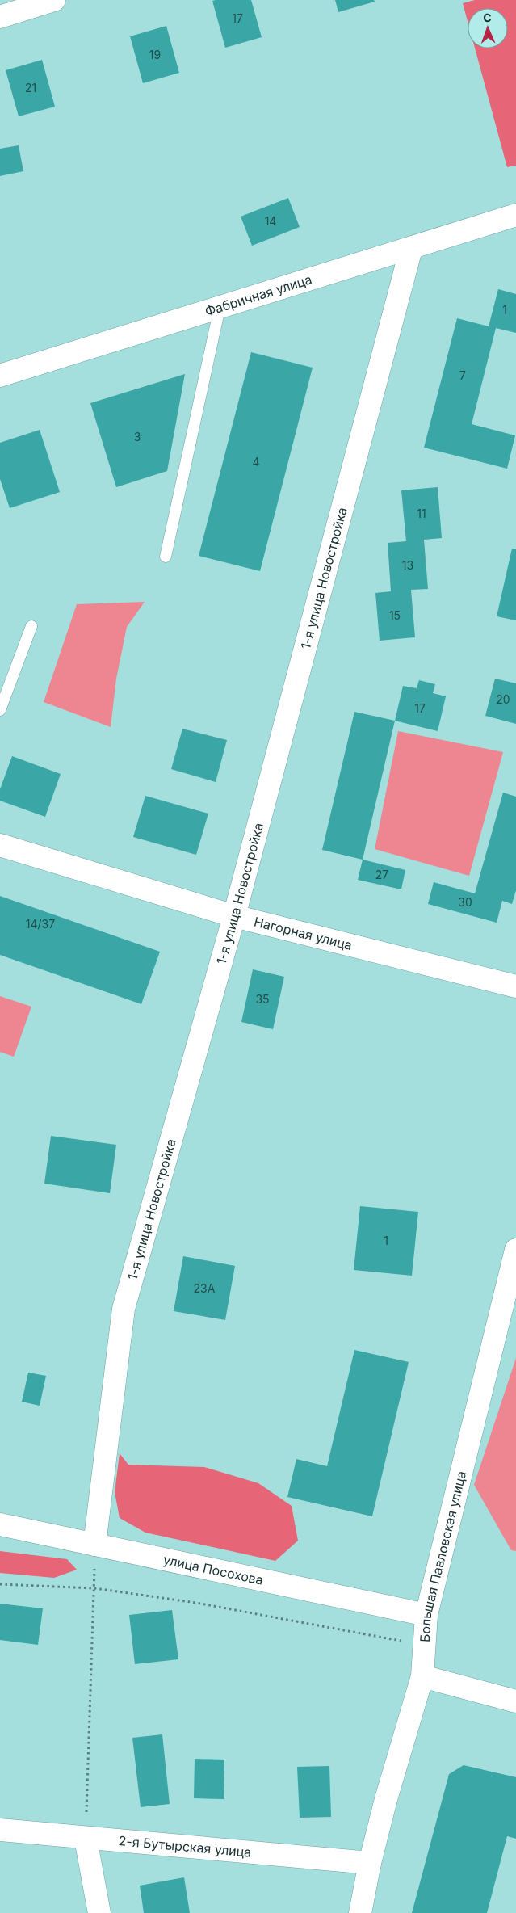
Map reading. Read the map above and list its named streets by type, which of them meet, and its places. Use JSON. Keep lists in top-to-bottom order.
{
  "streets": {
    "street": [
      "Фабричная улица",
      "1-я улица Новостройка",
      "Нагорная улица",
      "Большая Павловская улица",
      "улица Посохова",
      "2-я Бутырская улица"
    ]
  },
  "crossings": [
    ["Фабричная улица", "1-я улица Новостройка"],
    ["1-я улица Новостройка", "Нагорная улица"],
    ["1-я улица Новостройка", "улица Посохова"],
    ["Большая Павловская улица", "улица Посохова"],
    ["Большая Павловская улица", "2-я Бутырская улица"]
  ],
  "house_numbers": [
    "17",
    "19",
    "21",
    "14",
    "1",
    "7",
    "3",
    "4",
    "11",
    "13",
    "15",
    "20",
    "17",
    "27",
    "30",
    "14/37",
    "35",
    "1",
    "23А"
  ],
  "north": "top"
}
